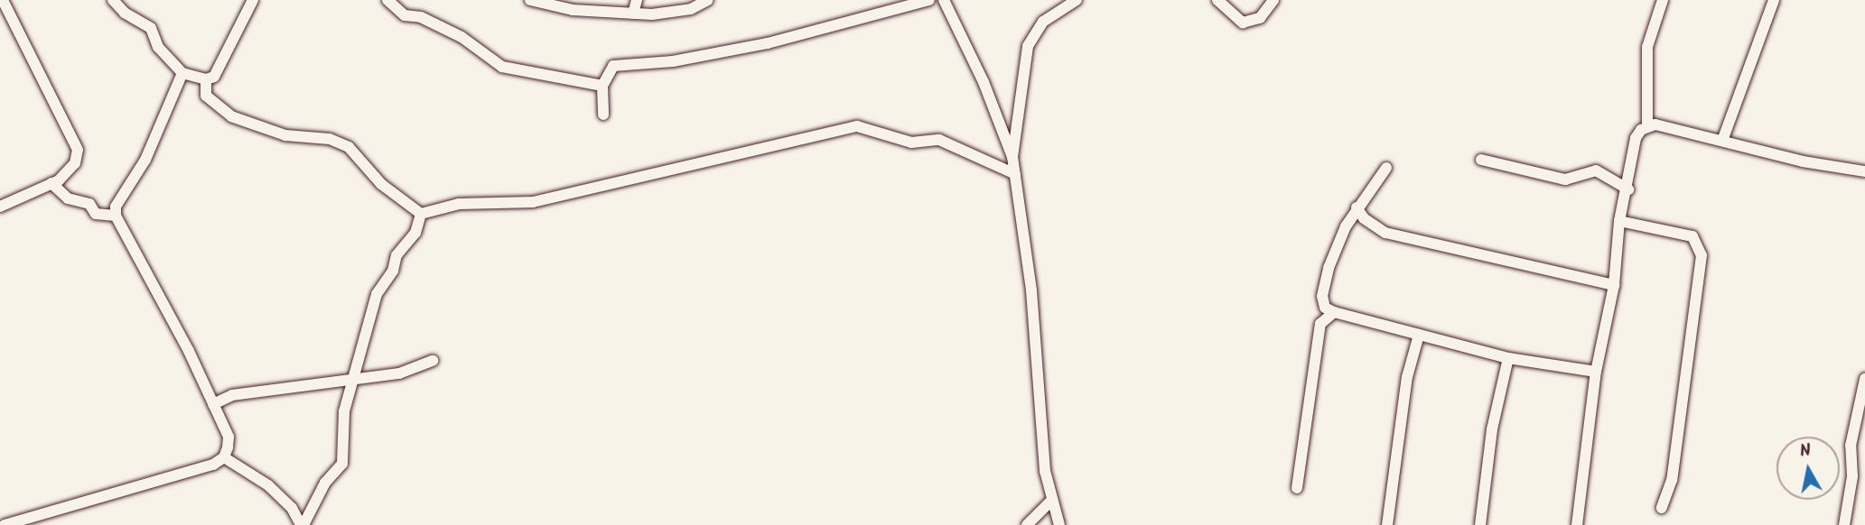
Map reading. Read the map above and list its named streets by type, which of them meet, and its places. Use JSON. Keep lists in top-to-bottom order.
{
  "north": "top"
}
